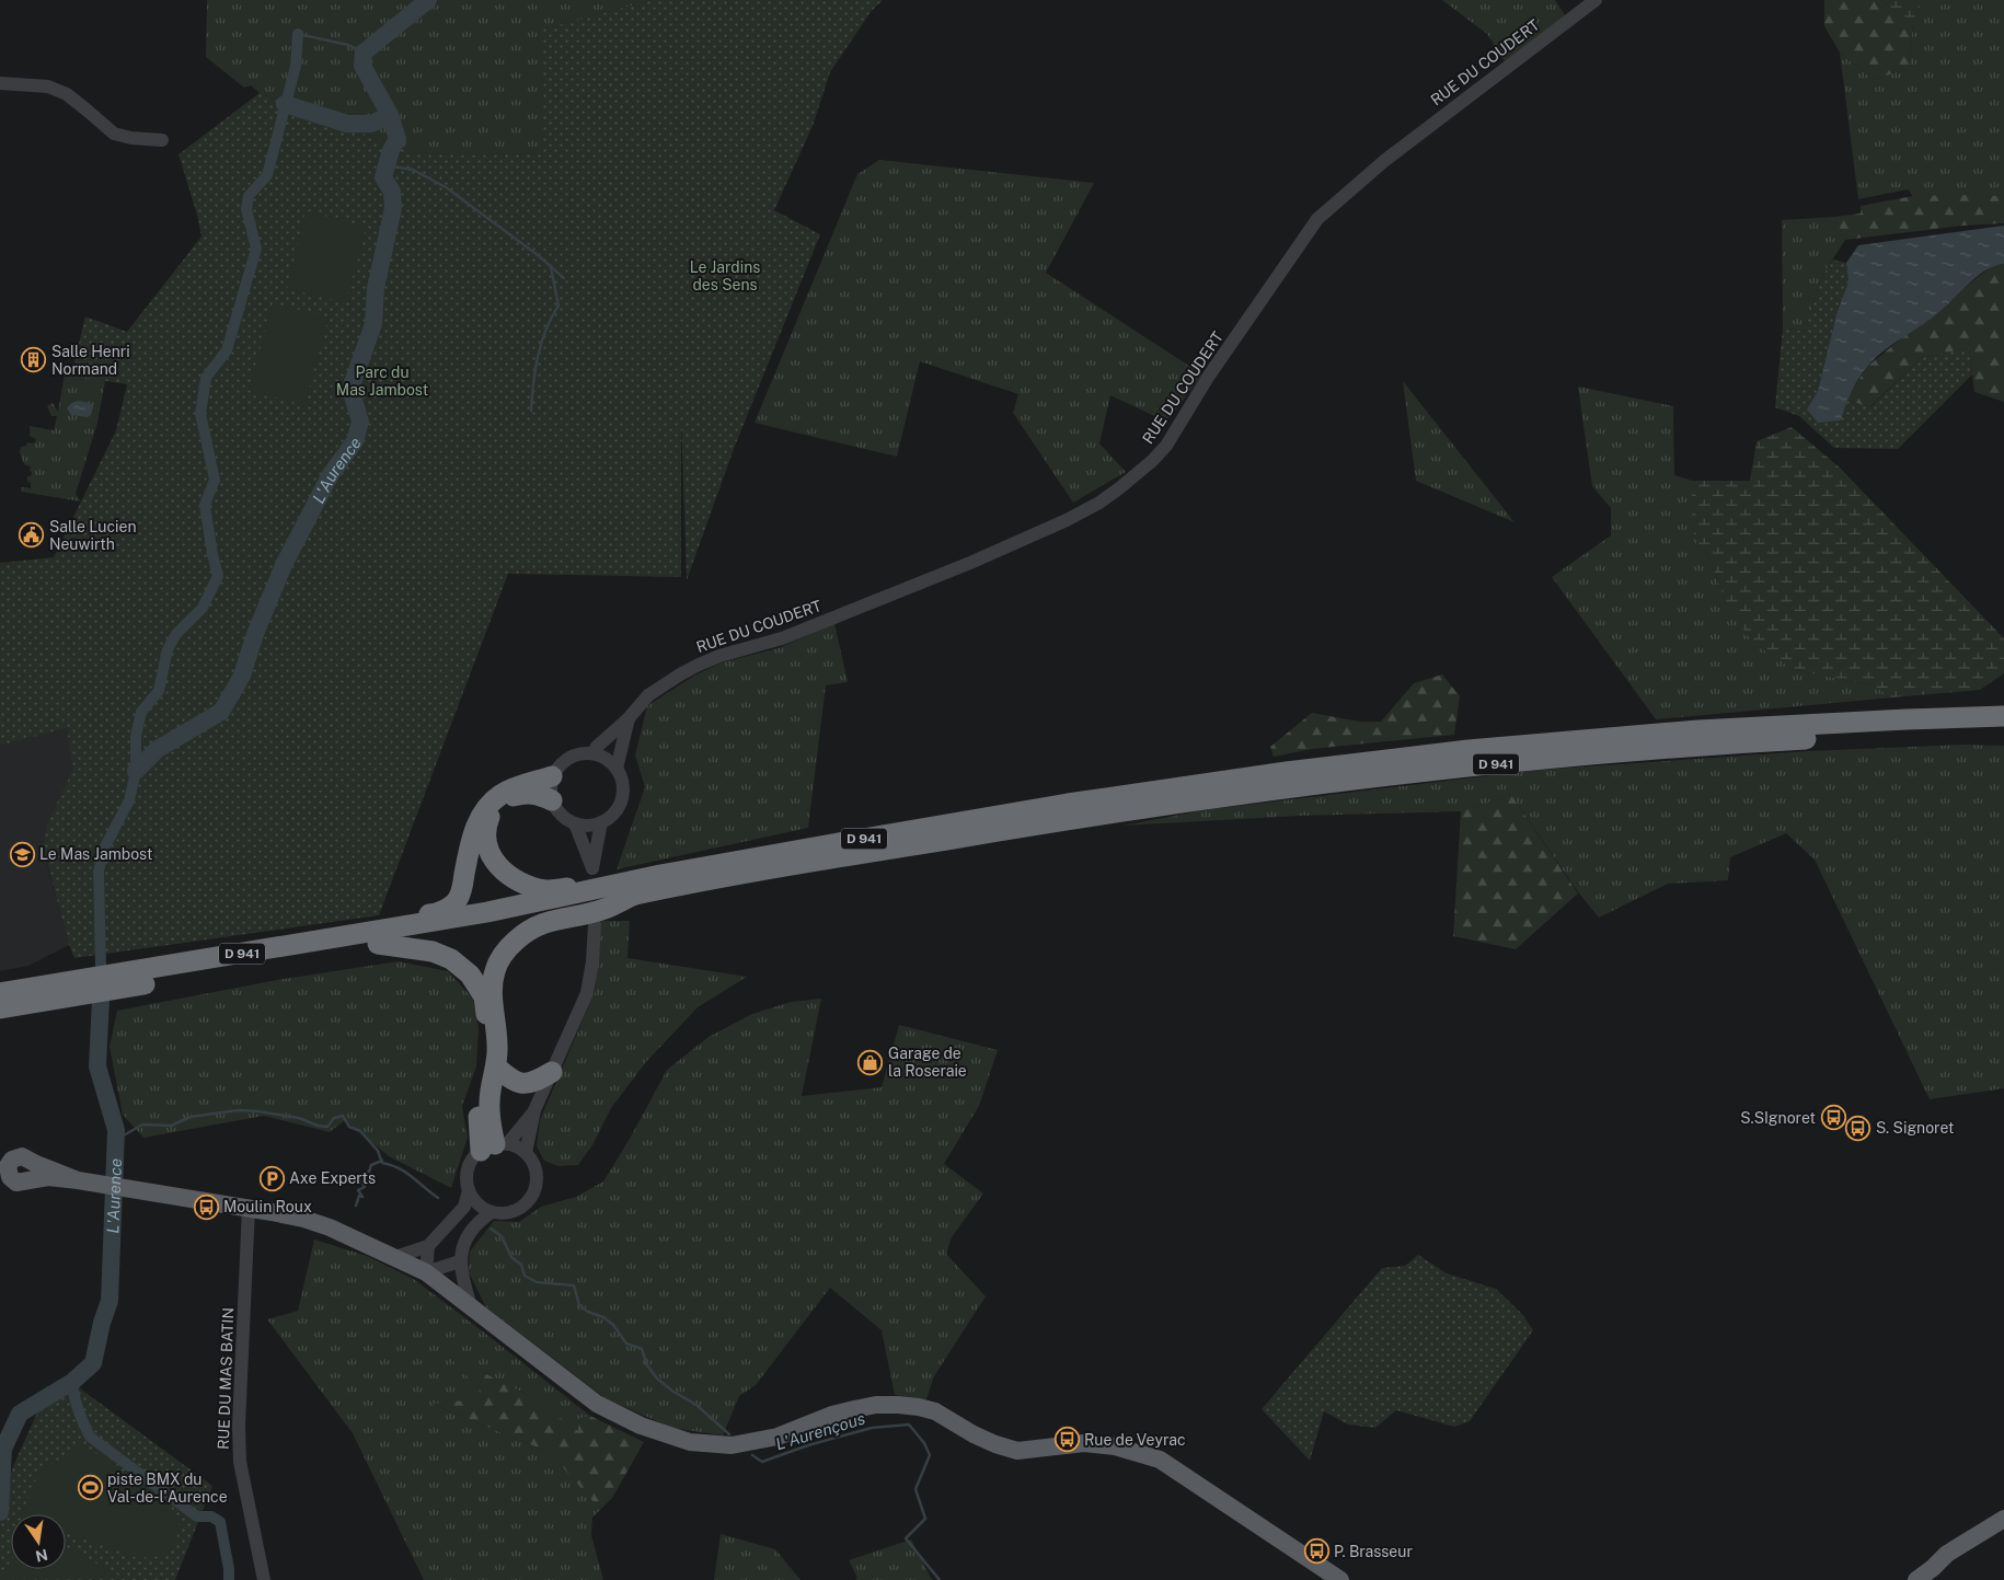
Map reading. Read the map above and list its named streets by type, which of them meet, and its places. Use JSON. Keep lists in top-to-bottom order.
{
  "streets": {
    "highway": ["D 941"],
    "street": ["RUE DU COUDERT", "RUE DU MAS BATIN"]
  },
  "water": ["L'Aurence", "L'Aurençous"],
  "parks": ["Le Jardins des Sens", "Parc du Mas Jambost"],
  "places": {
    "building": ["Salle Henri Normand"],
    "public building": ["Salle Lucien Neuwirth"],
    "school or university": ["Le Mas Jambost"],
    "shop": ["Garage de la Roseraie"],
    "bus stop": [
      "S.SIgnoret",
      "S. Signoret",
      "Moulin Roux",
      "Rue de Veyrac",
      "P. Brasseur"
    ],
    "parking": ["Axe Experts"],
    "sports": ["piste BMX du Val-de-l'Aurence"]
  },
  "north": "bottom"
}
